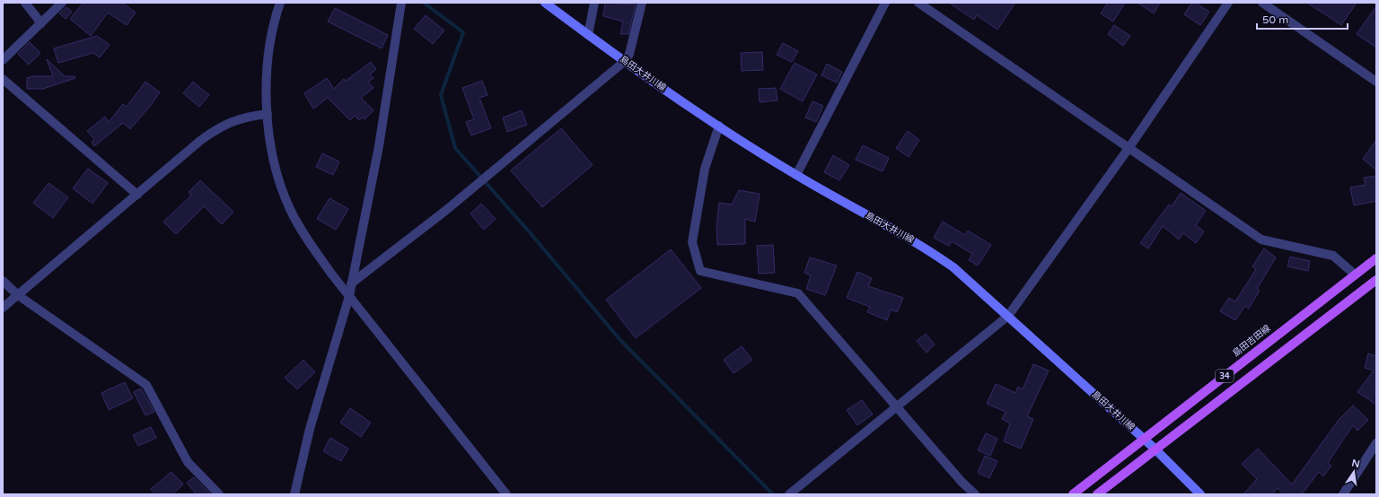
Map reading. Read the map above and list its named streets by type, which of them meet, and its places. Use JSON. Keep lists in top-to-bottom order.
{
  "streets": {
    "main road": ["島田大井川線", "島田吉田線", "34"]
  },
  "crossings": [
    ["島田大井川線", "島田吉田線"],
    ["島田大井川線", "34"]
  ],
  "scale_bar": "50 m",
  "north": "top"
}
